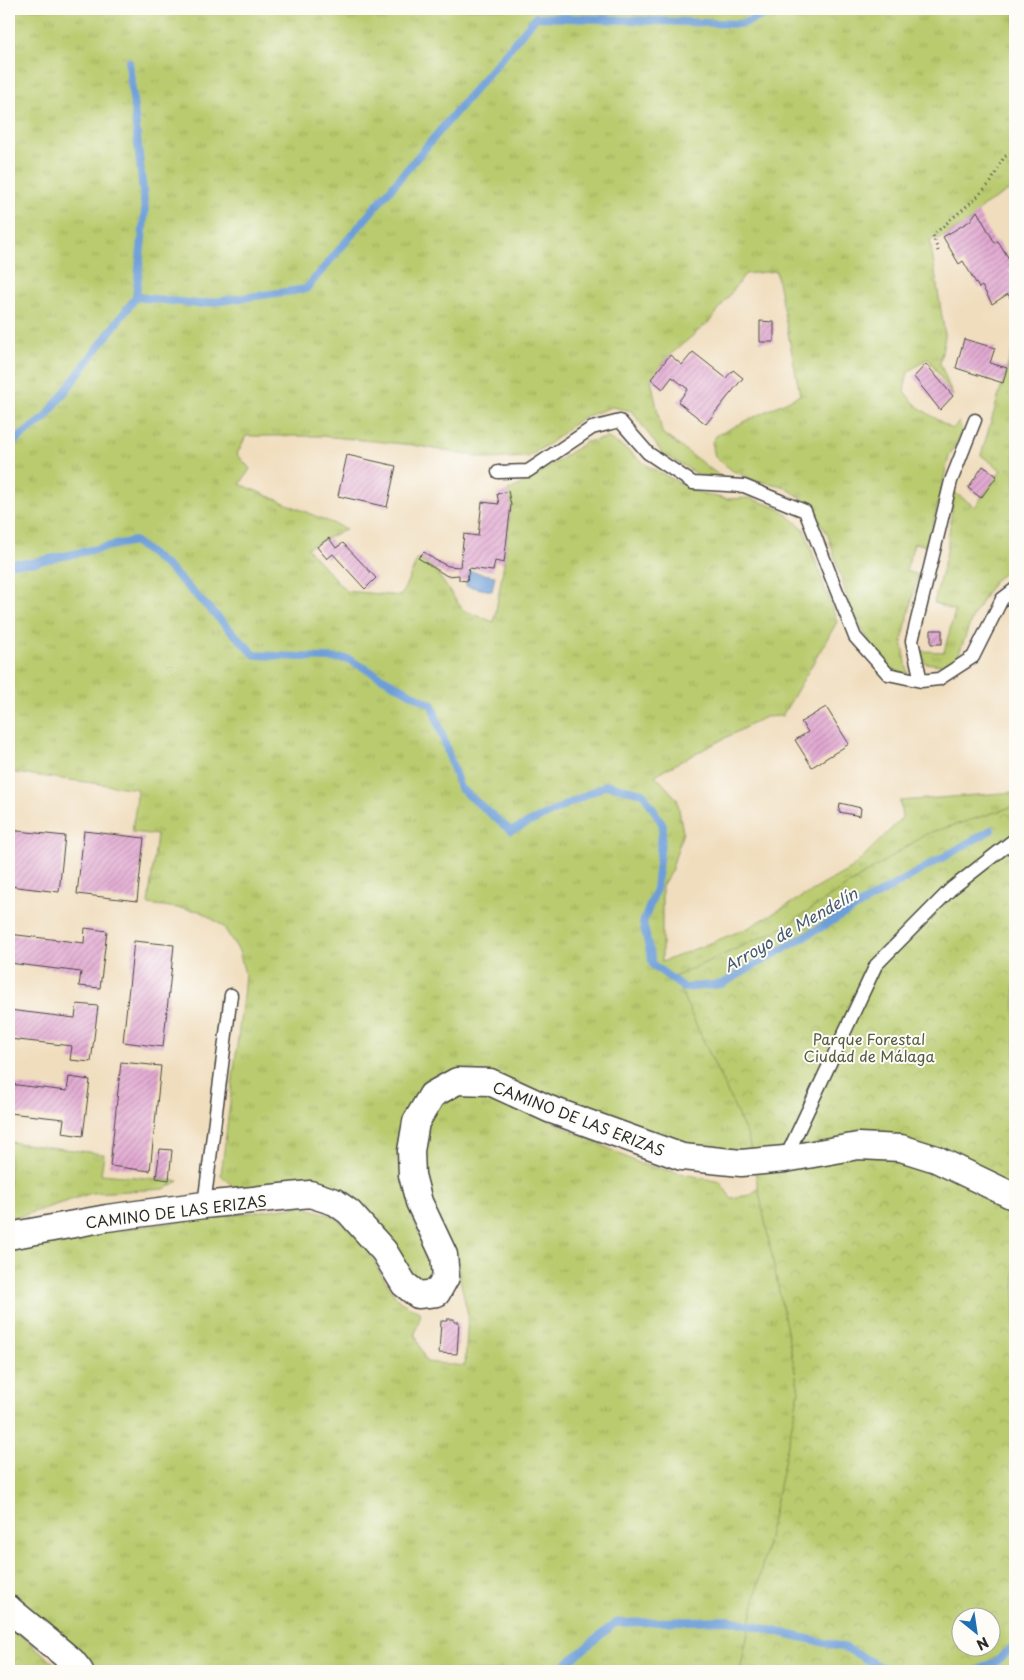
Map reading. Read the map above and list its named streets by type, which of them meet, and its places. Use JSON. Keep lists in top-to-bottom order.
{
  "streets": {
    "street": ["CAMINO DE LAS ERIZAS"]
  },
  "water": ["Arroyo de Mendelín"],
  "parks": ["Parque Forestal Ciudad de Málaga"],
  "north": "bottom right"
}
